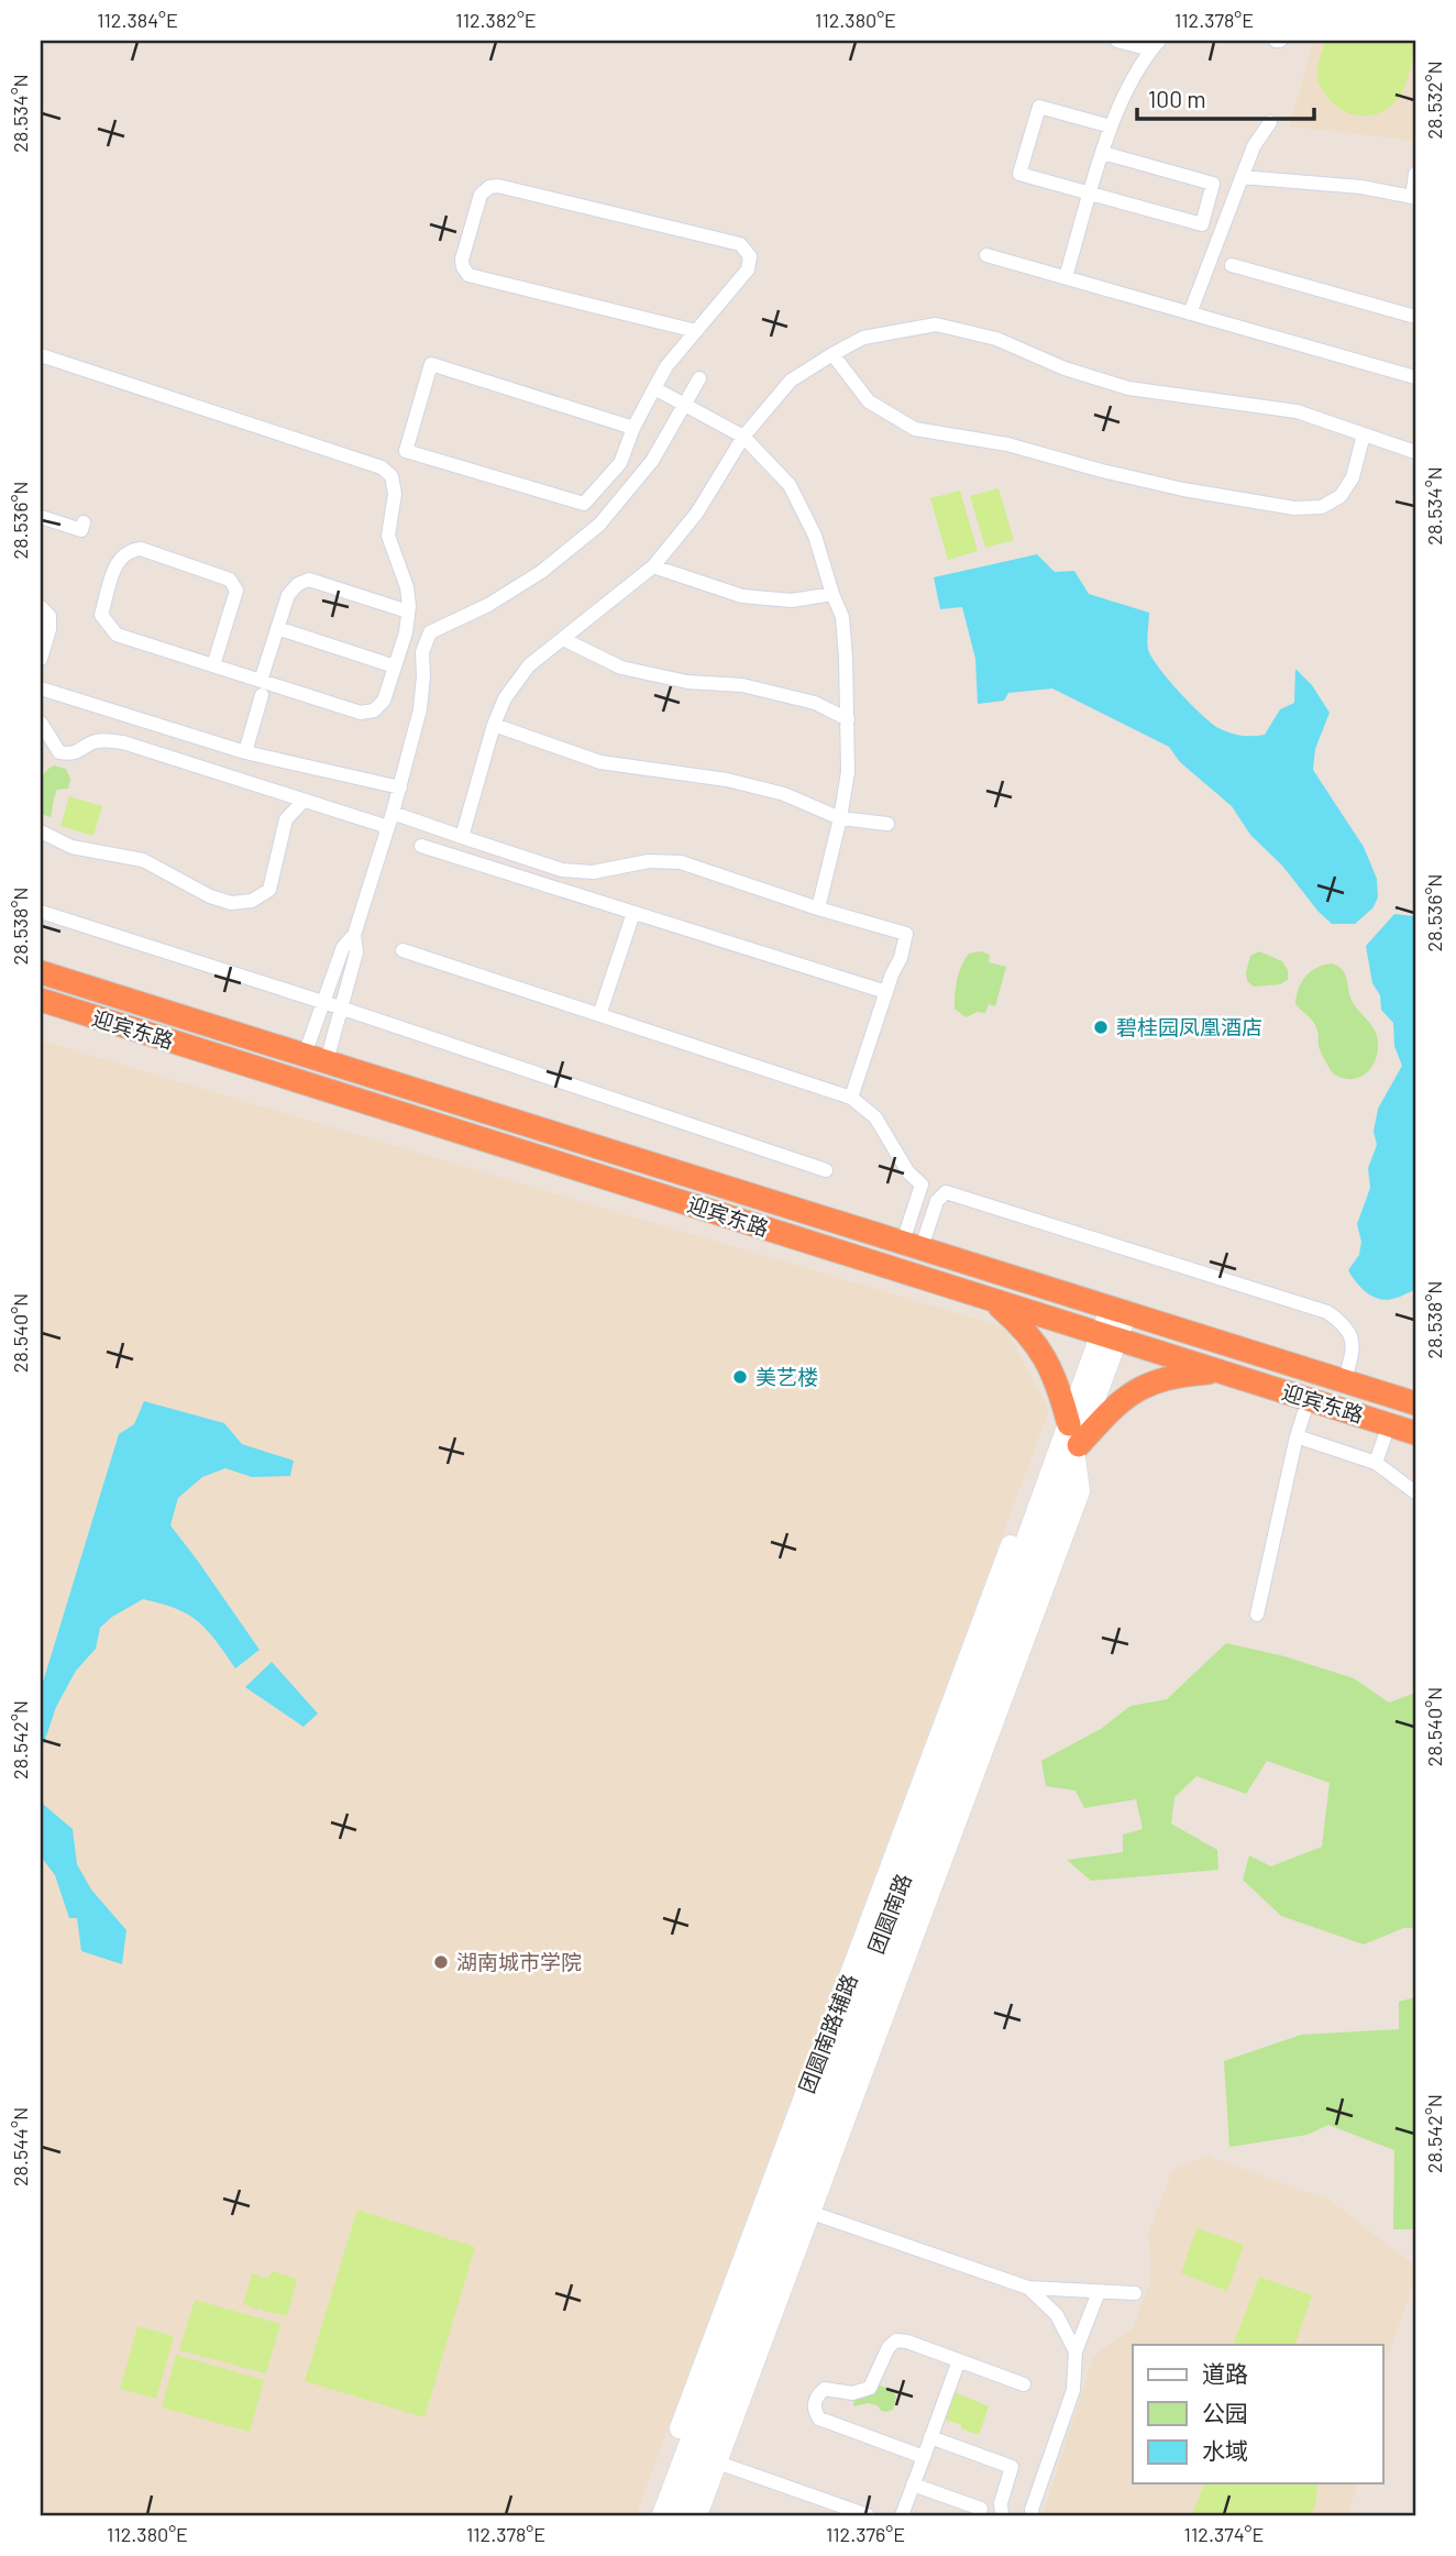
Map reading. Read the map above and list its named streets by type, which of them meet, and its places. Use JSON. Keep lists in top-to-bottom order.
{
  "streets": {
    "highway": ["迎宾东路"],
    "main road": ["团圆南路", "团圆南路辅路"]
  },
  "crossings": [
    ["迎宾东路", "团圆南路"],
    ["团圆南路", "团圆南路辅路"]
  ],
  "places": ["碧桂园凤凰酒店", "美艺楼", "湖南城市学院"],
  "legend": ["道路", "公园", "水域"],
  "scale_bar": "100 m",
  "coordinates": [
    "112.384°E",
    "112.382°E",
    "112.380°E",
    "112.378°E",
    "28.532°N",
    "28.534°N",
    "28.536°N",
    "28.538°N",
    "28.540°N",
    "28.542°N",
    "28.544°N",
    "112.376°E",
    "112.374°E"
  ]
}
